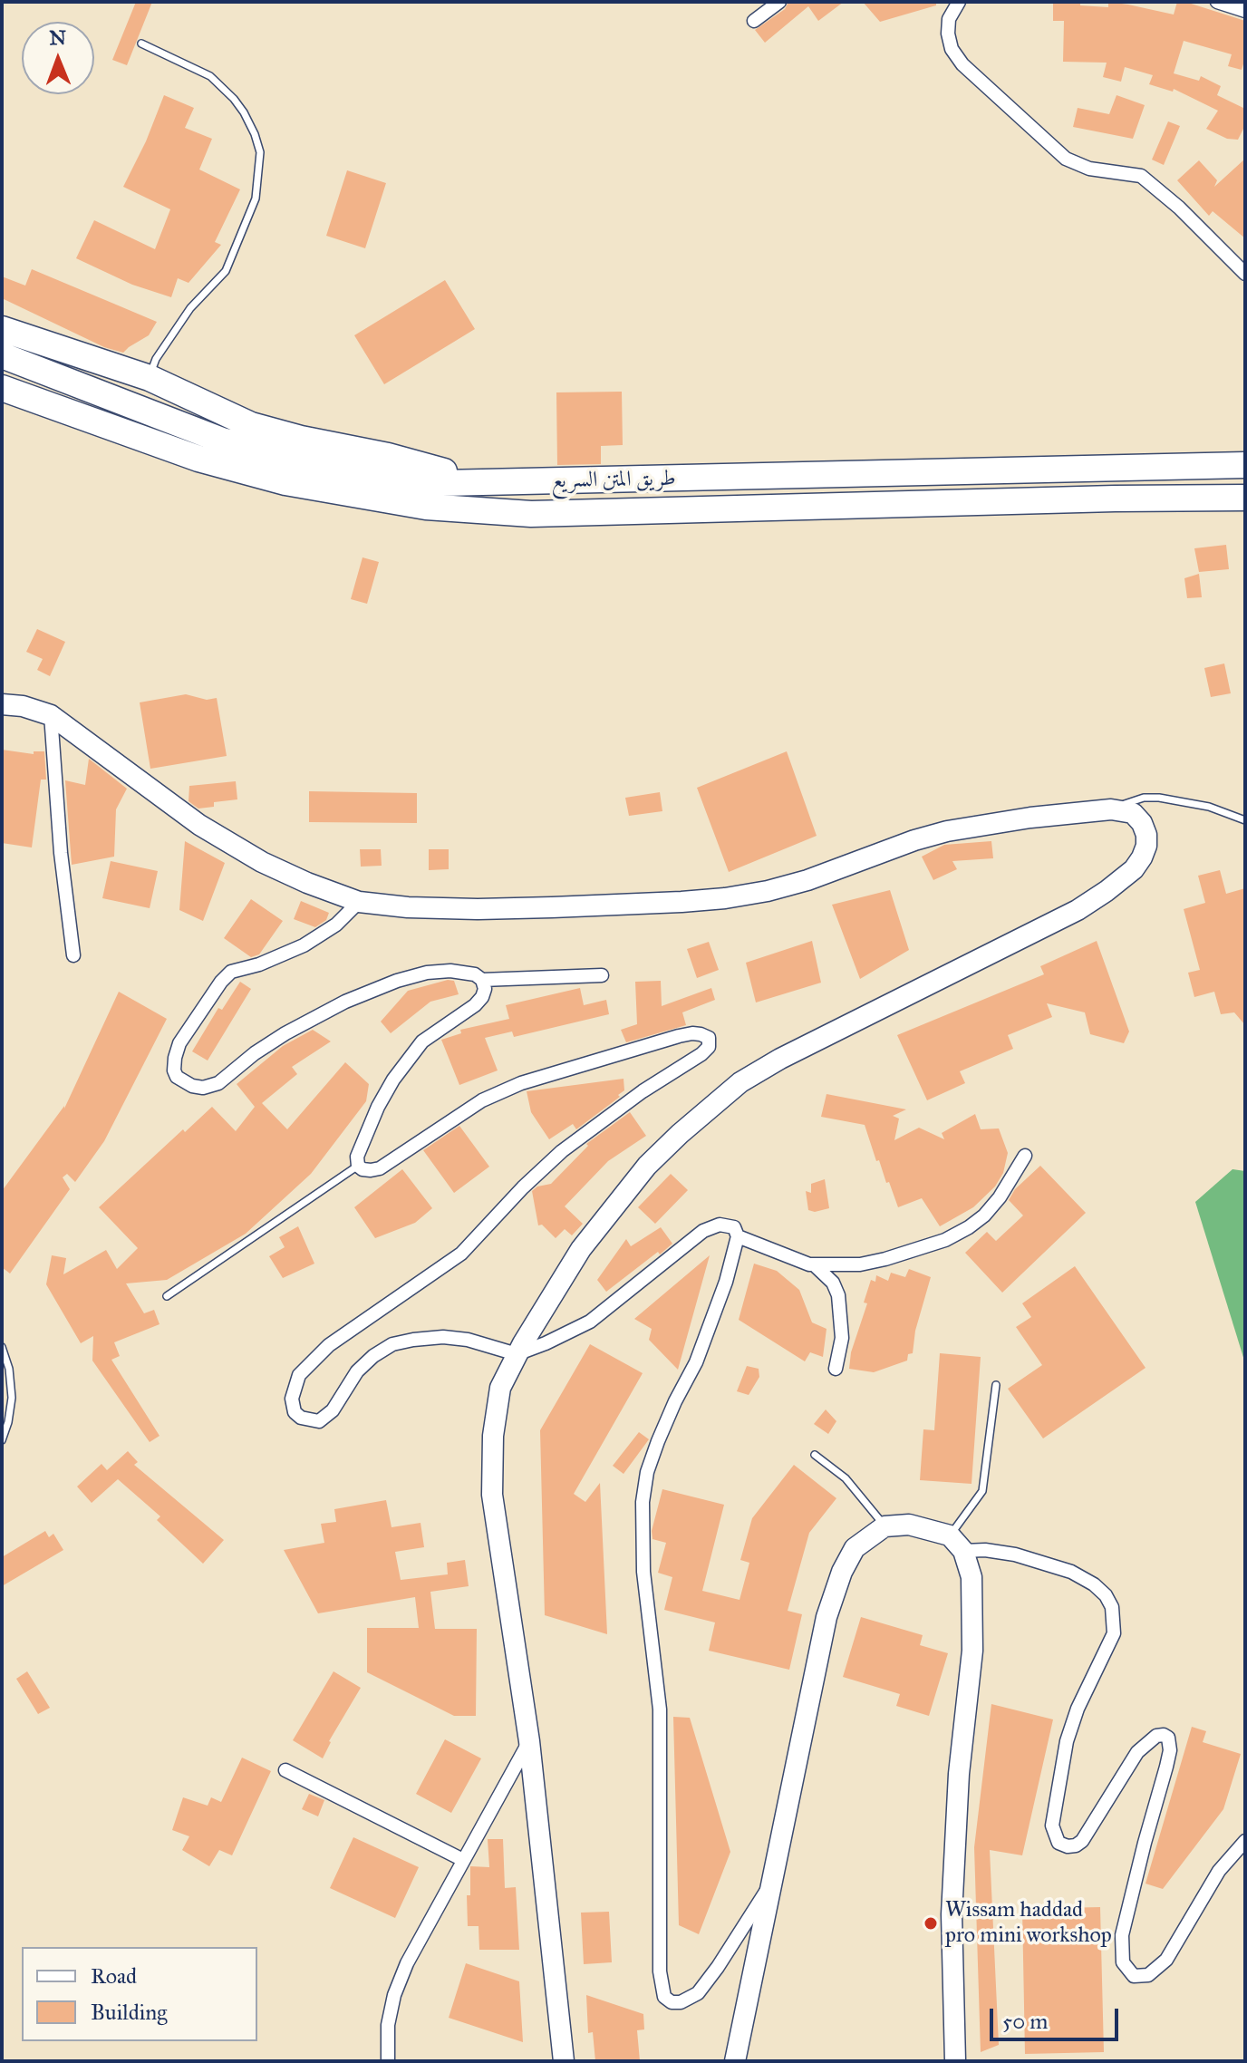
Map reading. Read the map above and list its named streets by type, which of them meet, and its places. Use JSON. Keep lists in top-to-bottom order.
{
  "streets": {
    "highway": ["طريق المتن السريع"]
  },
  "places": ["Wissam haddad pro mini workshop"],
  "legend": ["Road", "Building"],
  "scale_bar": "50 m",
  "north": "top"
}
